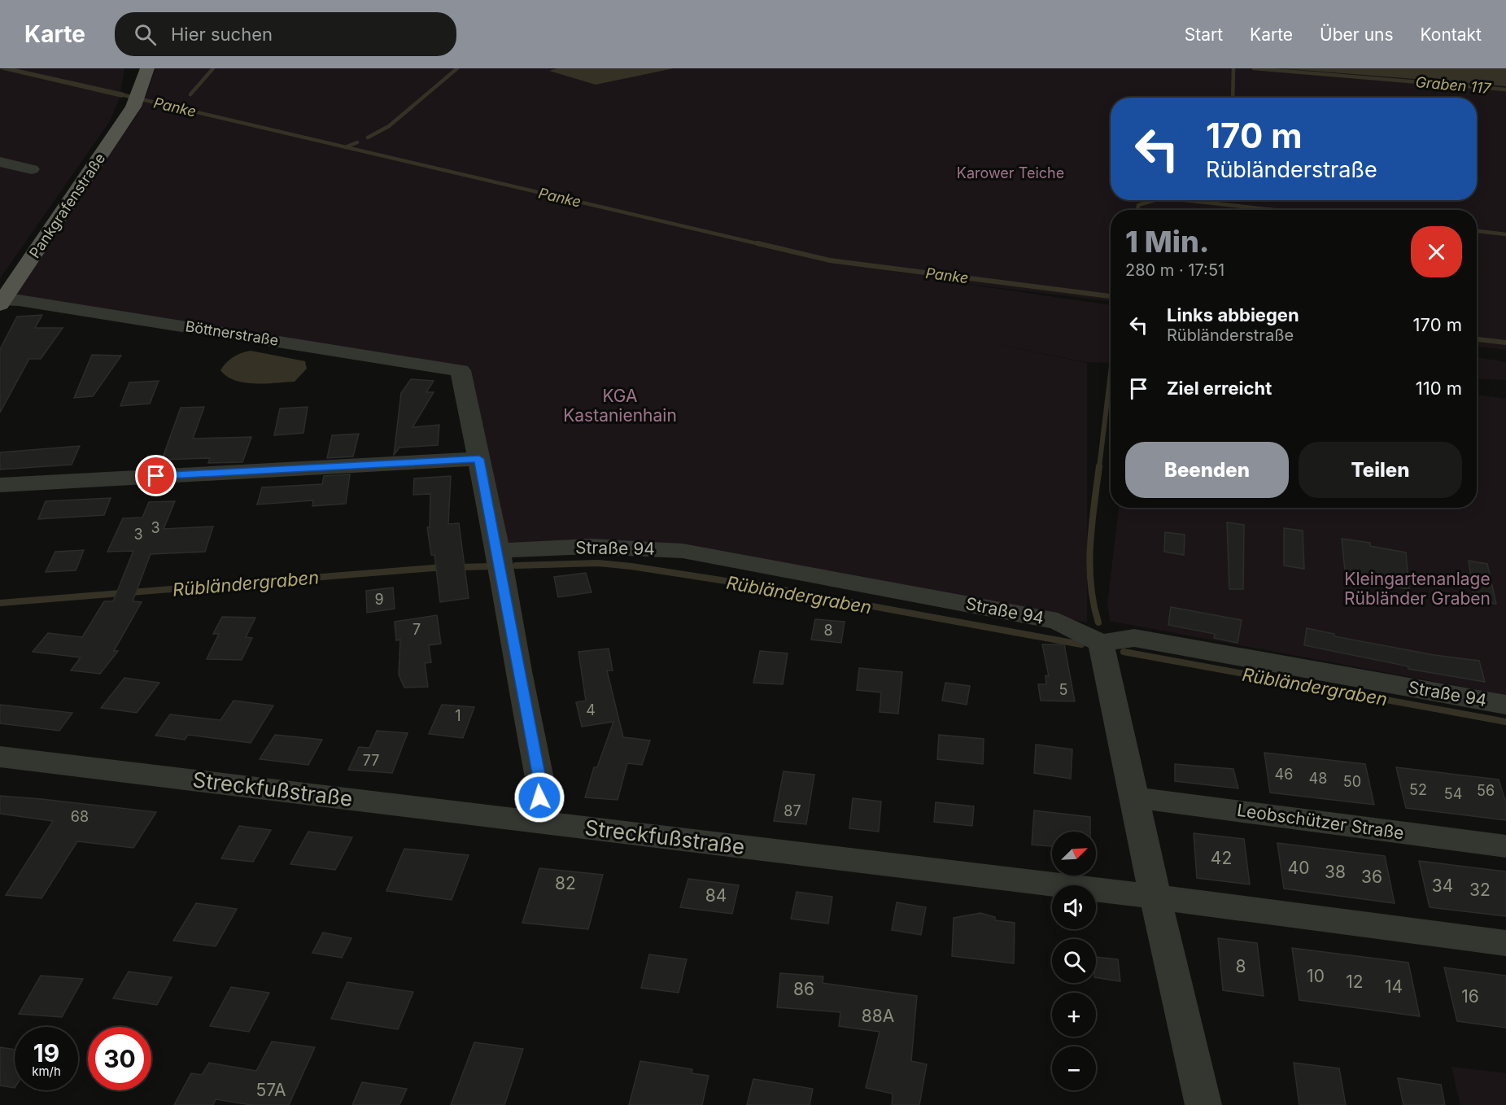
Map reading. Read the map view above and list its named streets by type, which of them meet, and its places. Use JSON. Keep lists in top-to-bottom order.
{
  "streets": {
    "main road": ["Pankgrafenstraße"],
    "street": [
      "Böttnerstraße",
      "Straße 94",
      "Streckfußstraße",
      "Leobschützer Straße"
    ]
  },
  "crossings": [
    ["Pankgrafenstraße", "Böttnerstraße"]
  ],
  "water": ["Graben 117", "Panke", "Rübländergraben"],
  "parks": ["Karower Teiche", "KGA Kastanienhain", "Kleingartenanlage Rübländer Graben"],
  "house_numbers": [
    "3",
    "3",
    "9",
    "7",
    "8",
    "5",
    "4",
    "1",
    "77",
    "46",
    "48",
    "50",
    "52",
    "56",
    "54",
    "87",
    "68",
    "42",
    "40",
    "38",
    "36",
    "82",
    "34",
    "32",
    "84",
    "8",
    "10",
    "12",
    "14",
    "86",
    "16",
    "88A",
    "57A"
  ],
  "north": "top right",
  "page": {
    "header": "Karte",
    "search": "Hier suchen",
    "nav": [
      "Start",
      "Karte",
      "Über uns",
      "Kontakt"
    ],
    "turn": ["170 m", "Rübländerstraße"],
    "heading": ["1 Min.", "280 m · 17:51"],
    "list": [
      {
        "name": "Links abbiegen",
        "note": "Rübländerstraße",
        "value": "170 m"
      },
      {
        "name": "Ziel erreicht",
        "value": "110 m"
      }
    ],
    "buttons": ["Beenden", "Teilen"],
    "map_buttons": ["+", "−"],
    "speed": "19 km/h",
    "limit": "30"
  }
}
